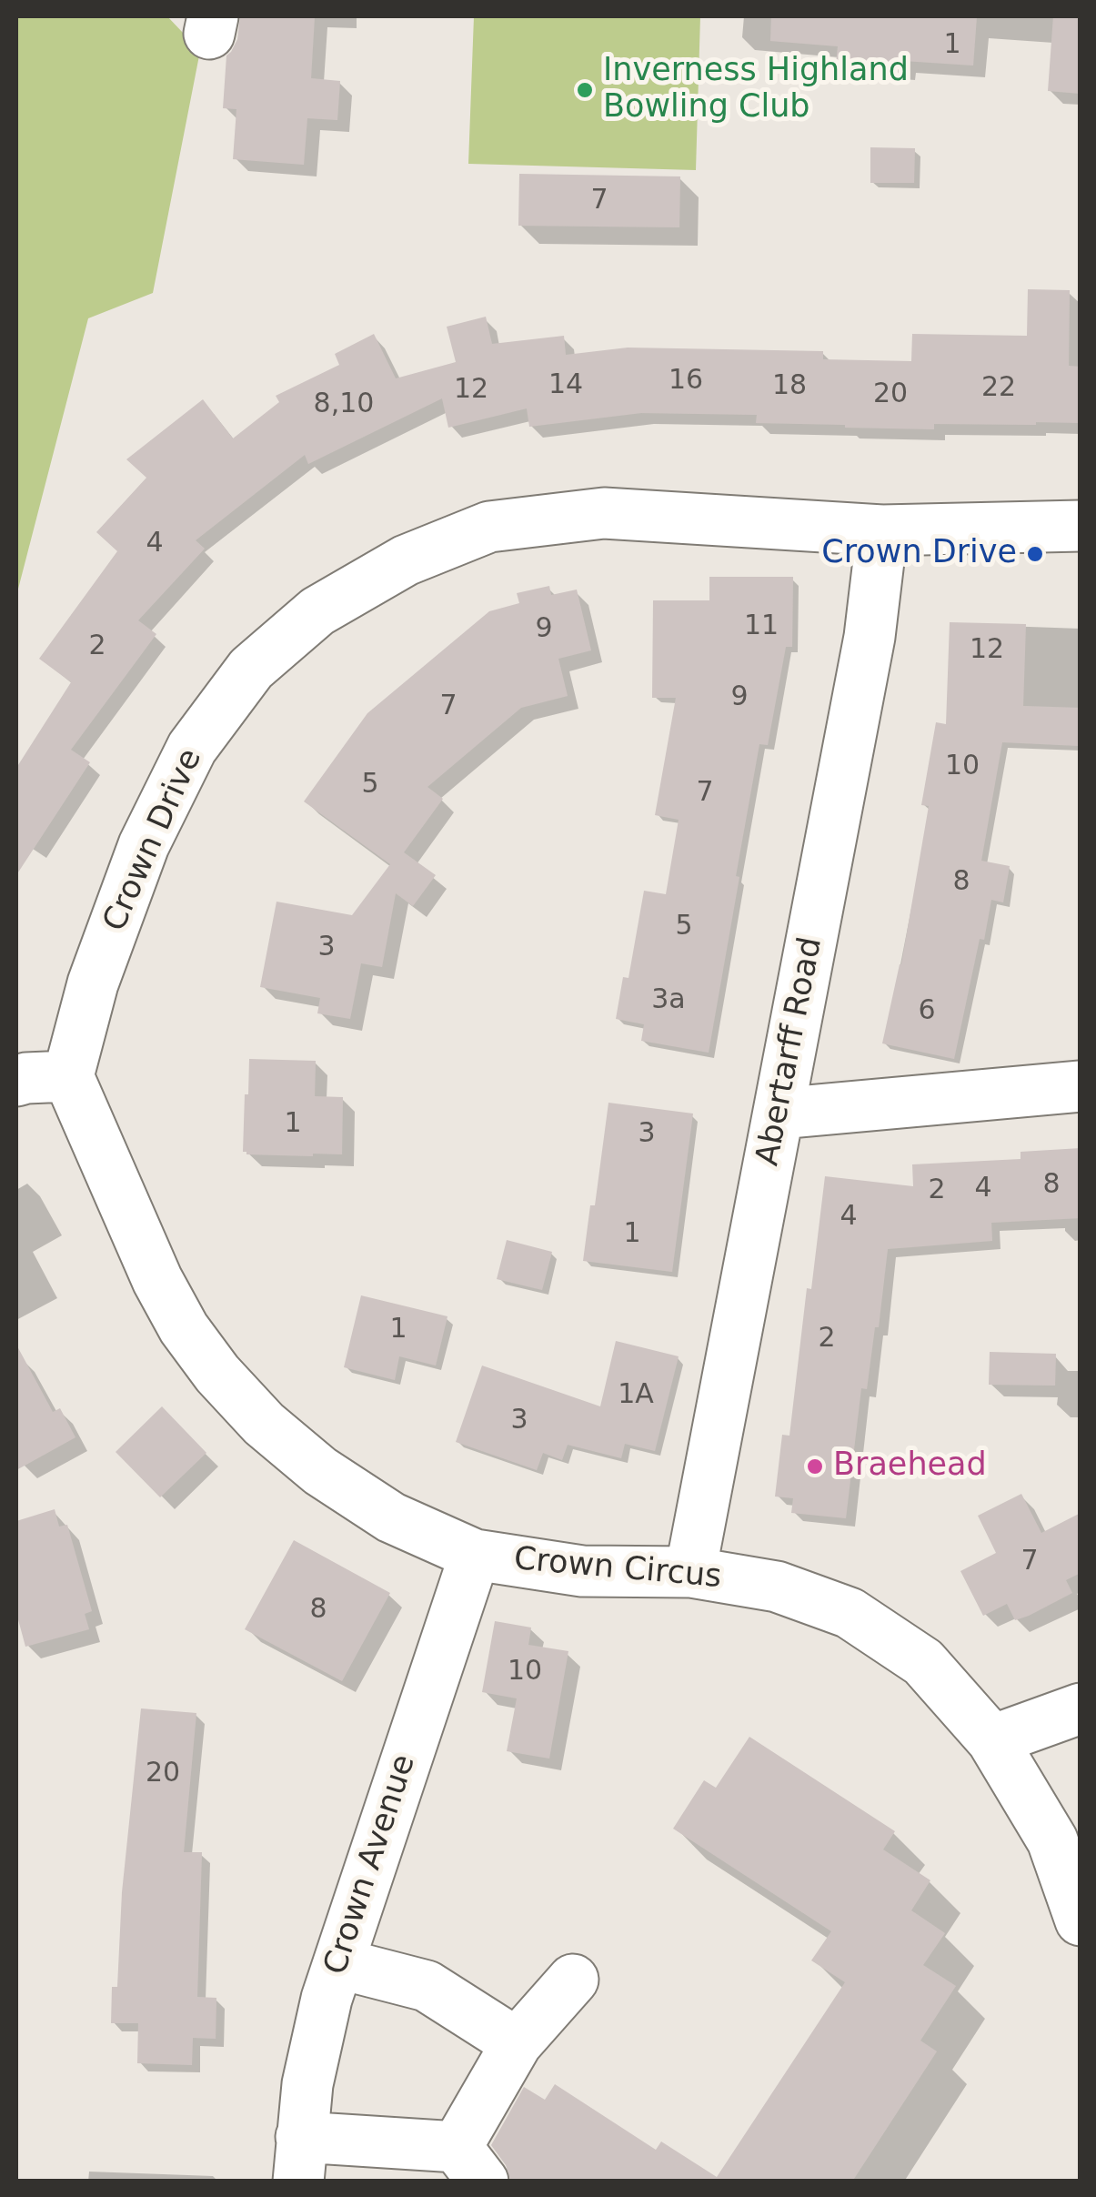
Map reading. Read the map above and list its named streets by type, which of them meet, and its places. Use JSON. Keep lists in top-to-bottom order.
{
  "streets": {
    "street": [
      "Crown Drive",
      "Abertarff Road",
      "Crown Circus",
      "Crown Avenue"
    ]
  },
  "crossings": [
    ["Crown Drive", "Abertarff Road"],
    ["Crown Drive", "Crown Circus"],
    ["Abertarff Road", "Crown Circus"],
    ["Crown Circus", "Crown Avenue"]
  ],
  "places": ["Inverness Highland Bowling Club", "Crown Drive", "Braehead"],
  "house_numbers": [
    "1",
    "7",
    "16",
    "14",
    "18",
    "22",
    "12",
    "20",
    "8,10",
    "4",
    "11",
    "9",
    "2",
    "12",
    "9",
    "7",
    "10",
    "5",
    "7",
    "8",
    "5",
    "3",
    "3a",
    "6",
    "1",
    "3",
    "8",
    "4",
    "2",
    "4",
    "1",
    "1",
    "2",
    "1A",
    "3",
    "7",
    "8",
    "10",
    "20"
  ]
}
